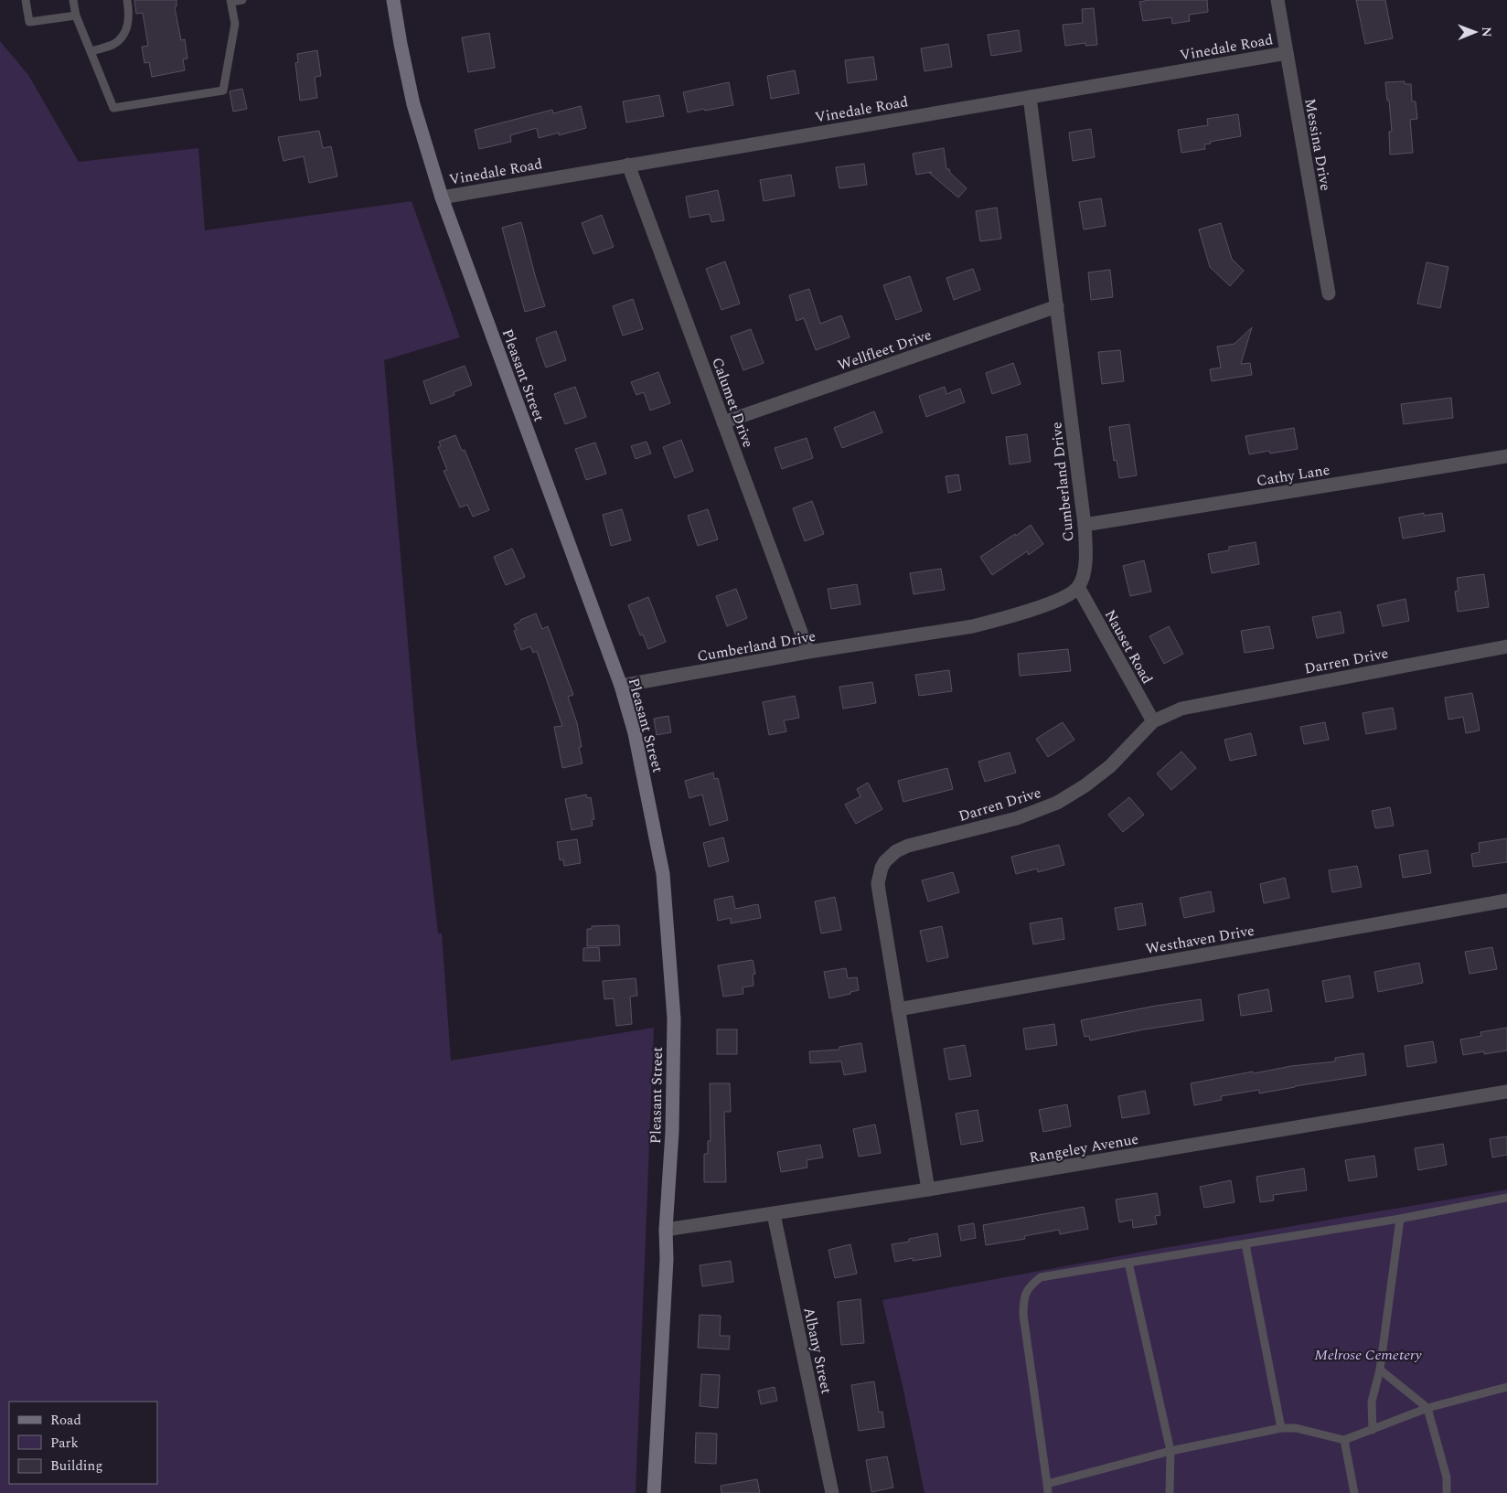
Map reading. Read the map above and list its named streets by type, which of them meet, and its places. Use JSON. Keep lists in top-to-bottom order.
{
  "streets": {
    "main road": ["Pleasant Street"],
    "street": [
      "Vinedale Road",
      "Messina Drive",
      "Wellfleet Drive",
      "Calumet Drive",
      "Cathy Lane",
      "Cumberland Drive",
      "Nauset Road",
      "Darren Drive",
      "Westhaven Drive",
      "Rangeley Avenue",
      "Albany Street"
    ]
  },
  "crossings": [
    ["Vinedale Road", "Messina Drive"],
    ["Vinedale Road", "Pleasant Street"],
    ["Vinedale Road", "Calumet Drive"],
    ["Vinedale Road", "Cumberland Drive"],
    ["Wellfleet Drive", "Calumet Drive"],
    ["Wellfleet Drive", "Cumberland Drive"],
    ["Pleasant Street", "Cumberland Drive"],
    ["Pleasant Street", "Rangeley Avenue"],
    ["Calumet Drive", "Cumberland Drive"],
    ["Cathy Lane", "Cumberland Drive"],
    ["Cumberland Drive", "Nauset Road"],
    ["Nauset Road", "Darren Drive"],
    ["Darren Drive", "Westhaven Drive"],
    ["Darren Drive", "Rangeley Avenue"],
    ["Rangeley Avenue", "Albany Street"]
  ],
  "parks": ["Melrose Cemetery"],
  "legend": ["Road", "Park", "Building"],
  "north": "right"
}
